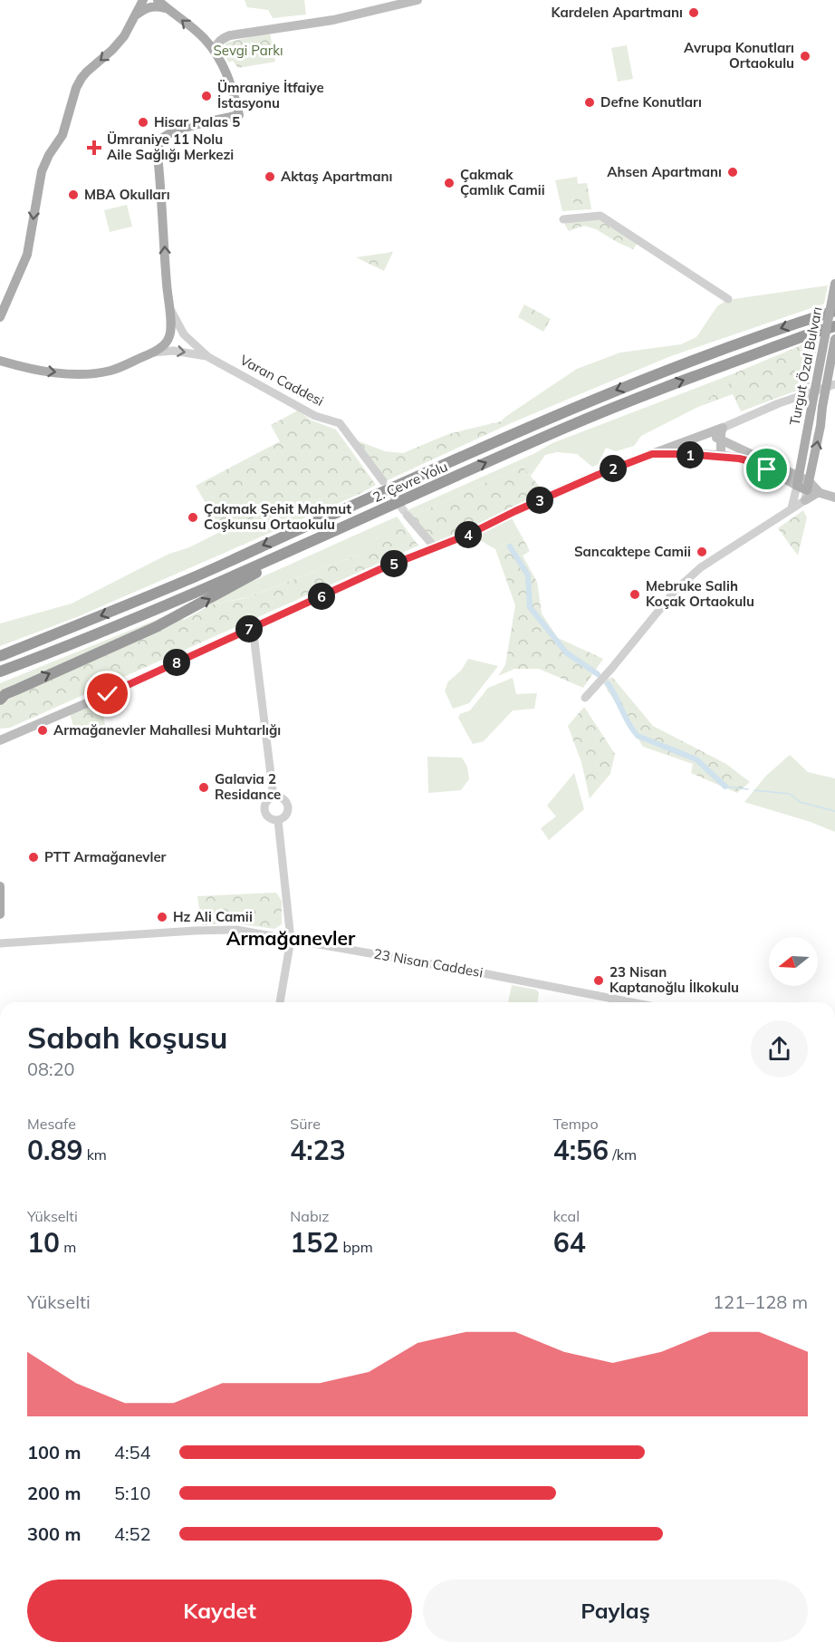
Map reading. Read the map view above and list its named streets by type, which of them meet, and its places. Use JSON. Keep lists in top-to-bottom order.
{
  "streets": {
    "highway": ["2. Çevre Yolu"],
    "main road": ["Turgut Özal Bulvarı", "Varan Caddesi"],
    "street": ["23 Nisan Caddesi"]
  },
  "one_way": ["Varan Caddesi"],
  "districts": ["Armağanevler"],
  "parks": ["Sevgi Parkı"],
  "places": {
    "other": [
      "Kardelen Apartmanı",
      "Avrupa Konutları Ortaokulu",
      "Ümraniye İtfaiye İstasyonu",
      "Defne Konutları",
      "Hisar Palas 5",
      "Ahsen Apartmanı",
      "Aktaş Apartmanı",
      "Çakmak Çamlık Camii",
      "MBA Okulları",
      "Çakmak Şehit Mahmut Coşkunsu Ortaokulu",
      "Sancaktepe Camii",
      "Mebruke Salih Koçak Ortaokulu",
      "Armağanevler Mahallesi Muhtarlığı",
      "Galavia 2 Residance",
      "PTT Armağanevler",
      "Hz Ali Camii",
      "23 Nisan Kaptanoğlu İlkokulu"
    ],
    "health": ["Ümraniye 11 Nolu Aile Sağlığı Merkezi"]
  },
  "north": "left",
  "page": {
    "pins": [
      "1",
      "2",
      "3",
      "4",
      "5",
      "6",
      "7",
      "8"
    ],
    "heading": ["Sabah koşusu", "08:20"],
    "stats": [
      ["Mesafe", "0.89 km"],
      ["Süre", "4:23"],
      ["Tempo", "4:56 /km"],
      ["Yükselti", "10 m"],
      ["Nabız", "152 bpm"],
      ["kcal", "64"]
    ],
    "chart": ["Yükselti", "121–128 m"],
    "list": [
      {
        "name": "100 m",
        "note": "4:54"
      },
      {
        "name": "200 m",
        "note": "5:10"
      },
      {
        "name": "300 m",
        "note": "4:52"
      }
    ],
    "buttons": ["Kaydet", "Paylaş"]
  }
}
